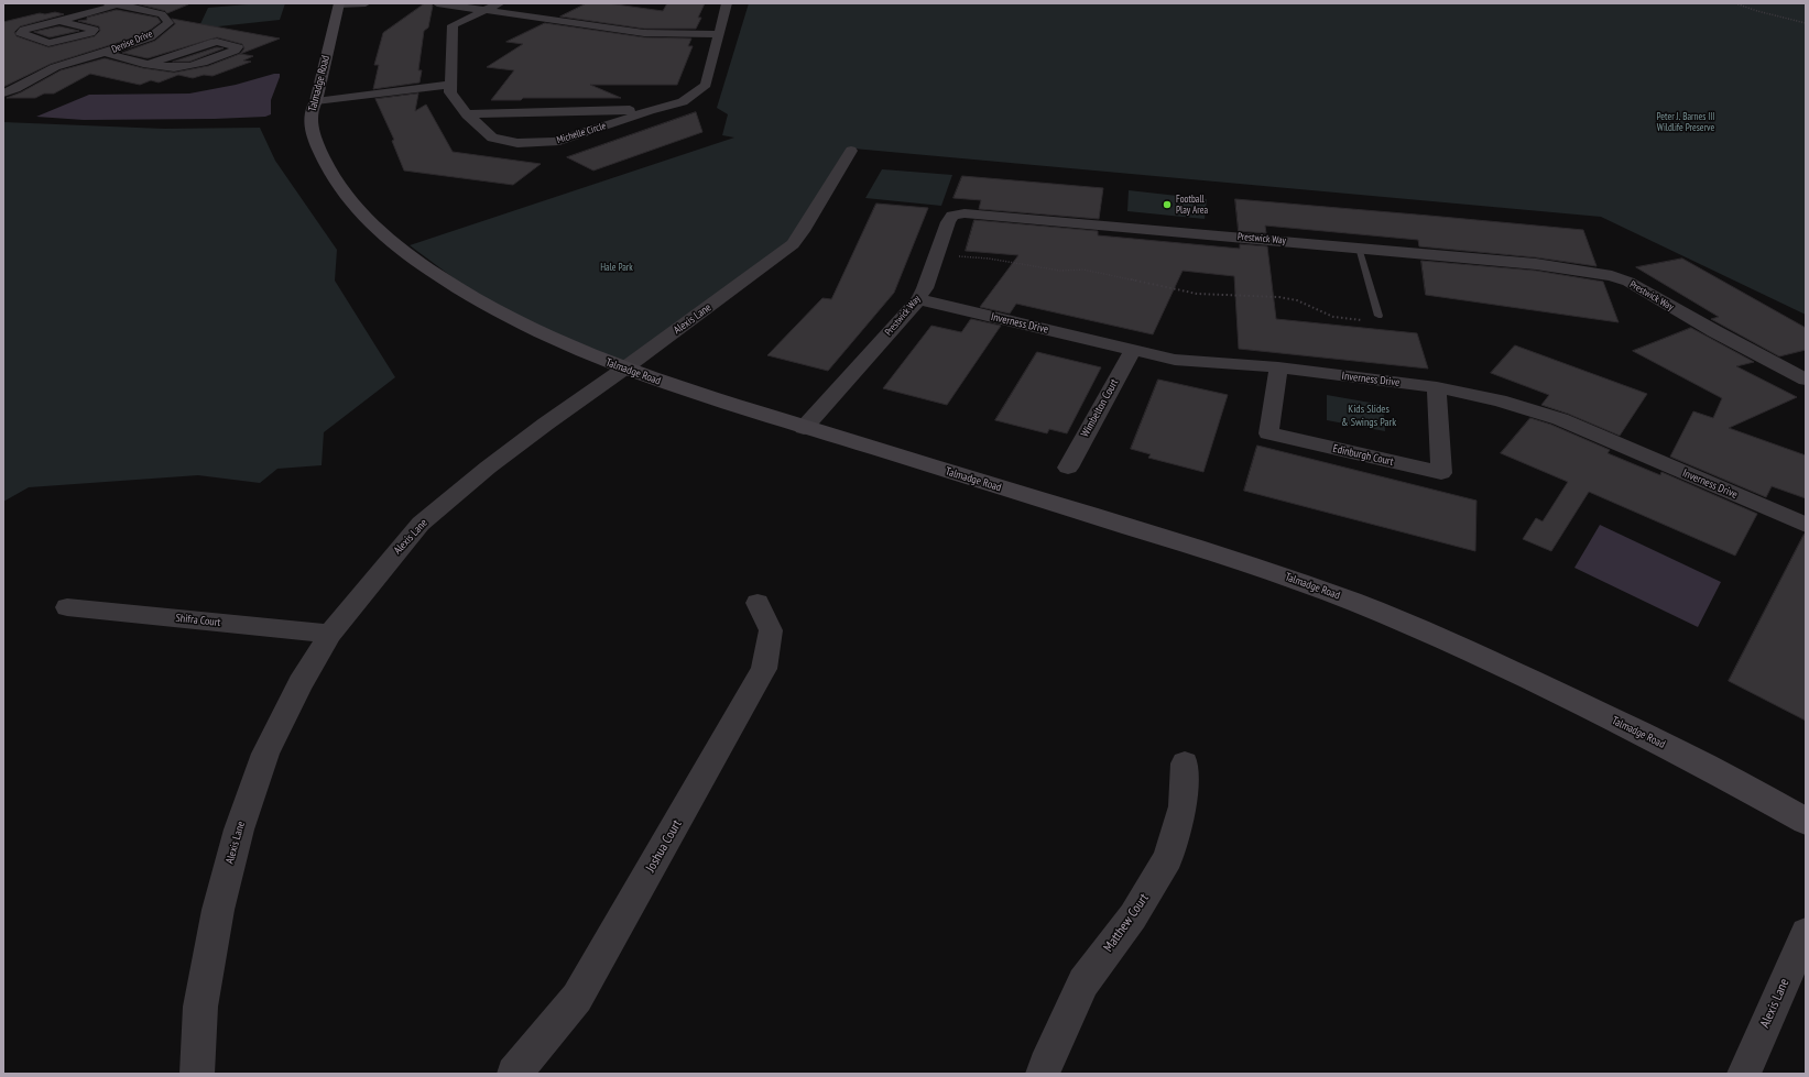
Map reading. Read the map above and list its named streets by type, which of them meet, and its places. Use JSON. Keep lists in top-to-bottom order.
{
  "streets": {
    "street": [
      "Denise Drive",
      "Talmadge Road",
      "Michelle Circle",
      "Prestwick Way",
      "Alexis Lane",
      "Inverness Drive",
      "Wimbelton Court",
      "Edinburgh Court",
      "Shifra Court",
      "Joshua Court",
      "Matthew Court"
    ]
  },
  "crossings": [
    ["Talmadge Road", "Prestwick Way"],
    ["Talmadge Road", "Alexis Lane"],
    ["Prestwick Way", "Inverness Drive"],
    ["Alexis Lane", "Shifra Court"],
    ["Inverness Drive", "Wimbelton Court"],
    ["Inverness Drive", "Edinburgh Court"]
  ],
  "parks": ["Peter J. Barnes III Wildlife Preserve", "Hale Park", "Kids Slides & Swings Park"],
  "places": ["Football Play Area"]
}
